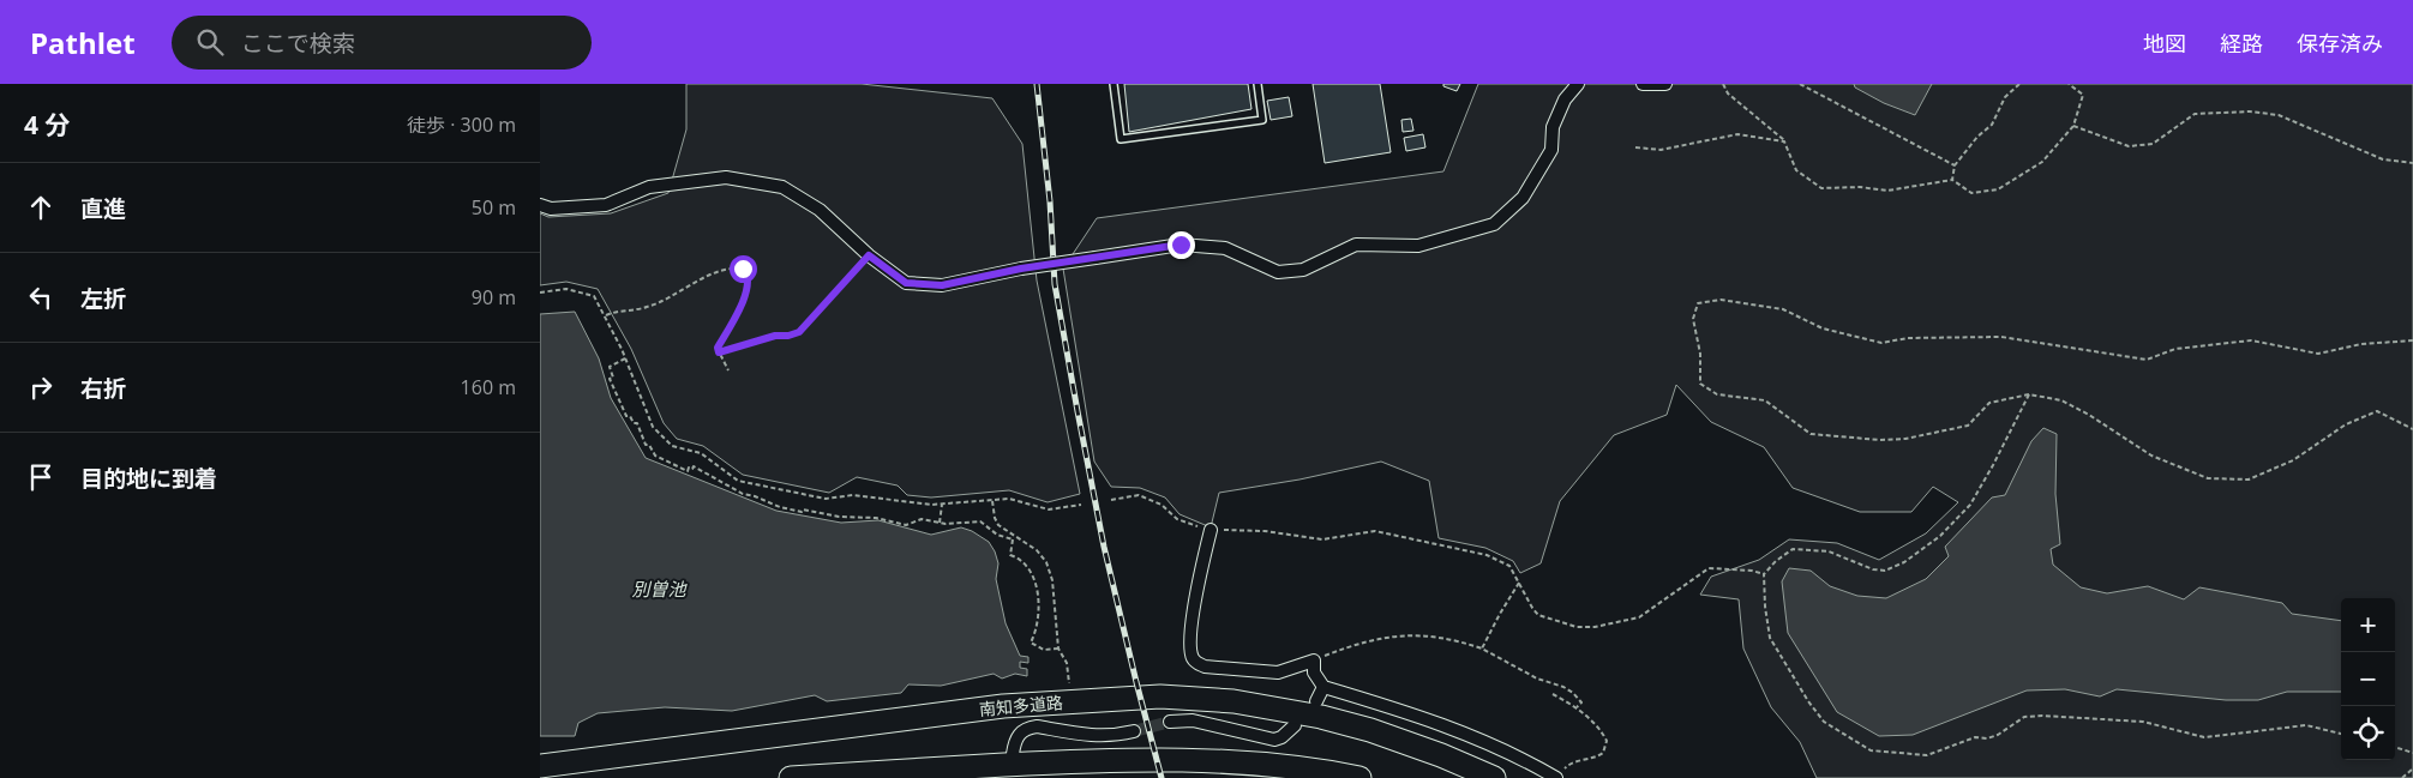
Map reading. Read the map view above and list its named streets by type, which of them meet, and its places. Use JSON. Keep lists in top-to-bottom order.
{
  "streets": {
    "highway": ["南知多道路"]
  },
  "water": ["別曽池"],
  "page": {
    "header": "Pathlet",
    "search": "ここで検索",
    "nav": ["地図", "経路", "保存済み"],
    "heading": ["4 分", "徒歩 · 300 m"],
    "list": [
      ["直進", "50 m"],
      ["左折", "90 m"],
      ["右折", "160 m"],
      "目的地に到着"
    ],
    "map_buttons": ["+", "−"]
  }
}
